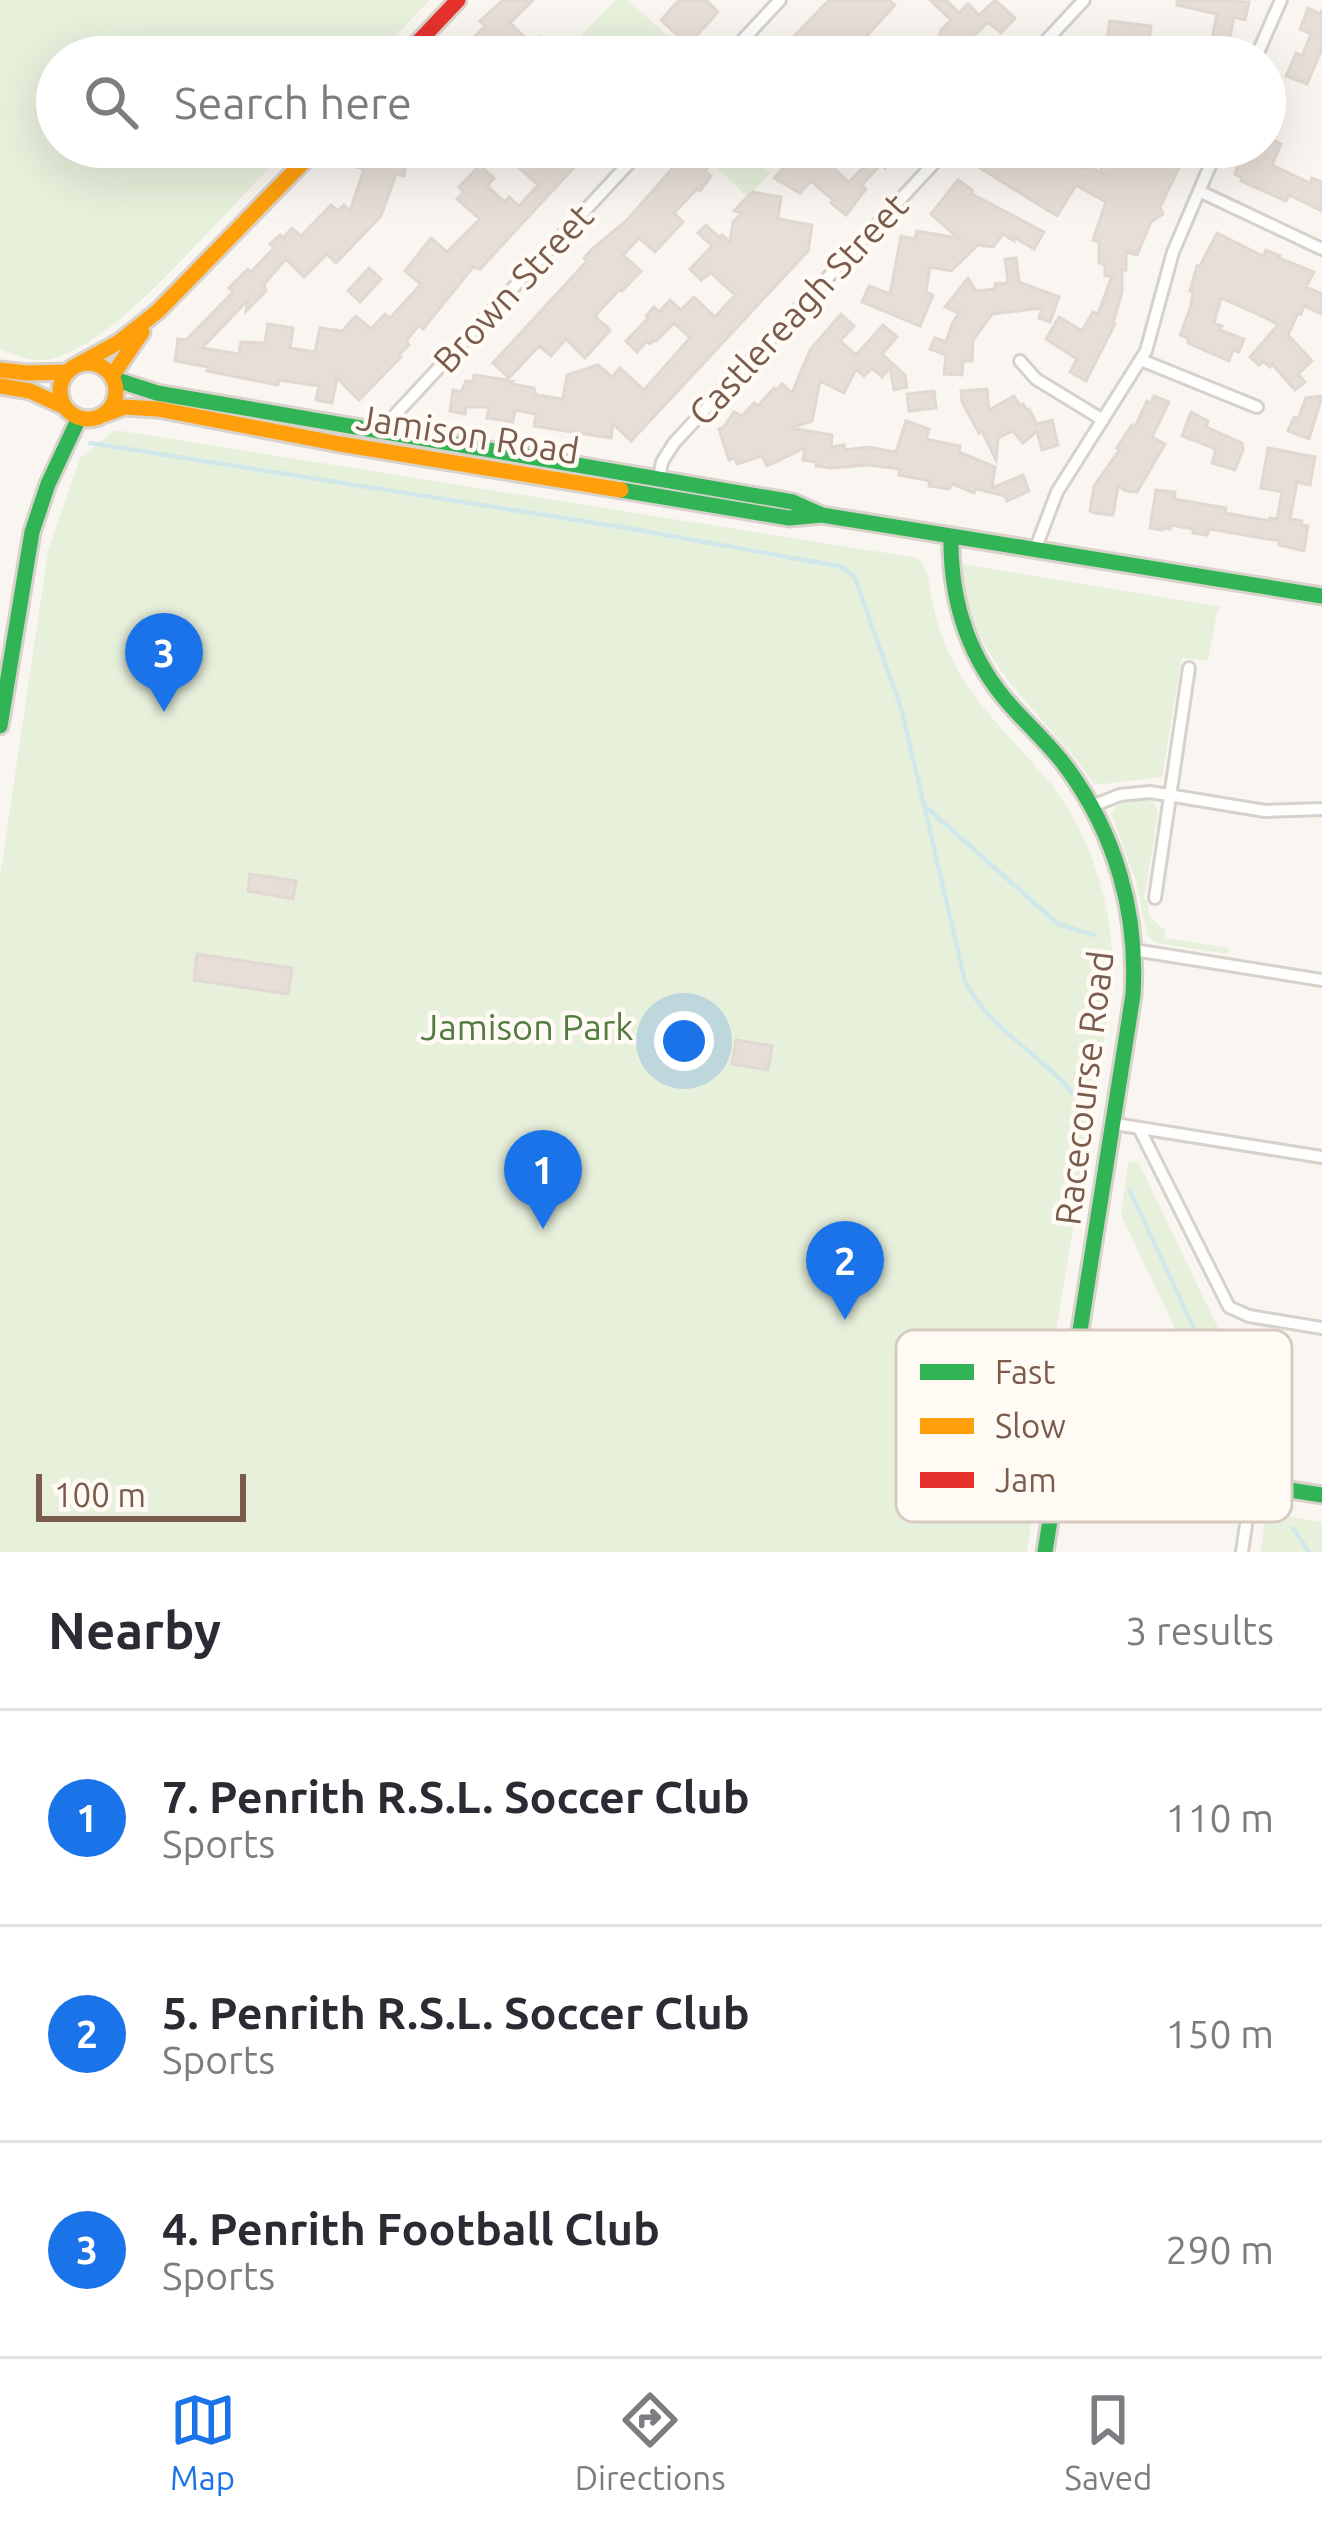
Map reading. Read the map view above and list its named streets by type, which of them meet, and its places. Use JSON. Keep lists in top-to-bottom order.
{
  "streets": {
    "main road": ["Jamison Road", "Racecourse Road"],
    "street": ["Brown Street", "Castlereagh Street"]
  },
  "crossings": [
    ["Brown Street", "Jamison Road"],
    ["Castlereagh Street", "Jamison Road"],
    ["Jamison Road", "Racecourse Road"]
  ],
  "parks": ["Jamison Park"],
  "legend": ["Fast", "Slow", "Jam"],
  "scale_bar": "100 m",
  "page": {
    "search": "Search here",
    "pins": ["3", "1", "2"],
    "scale": "100 m",
    "heading": ["Nearby", "3 results"],
    "list": [
      {
        "mark": "1",
        "name": "7. Penrith R.S.L. Soccer Club",
        "note": "Sports",
        "value": "110 m"
      },
      {
        "mark": "2",
        "name": "5. Penrith R.S.L. Soccer Club",
        "note": "Sports",
        "value": "150 m"
      },
      {
        "mark": "3",
        "name": "4. Penrith Football Club",
        "note": "Sports",
        "value": "290 m"
      }
    ],
    "nav": ["Map", "Directions", "Saved"]
  }
}
